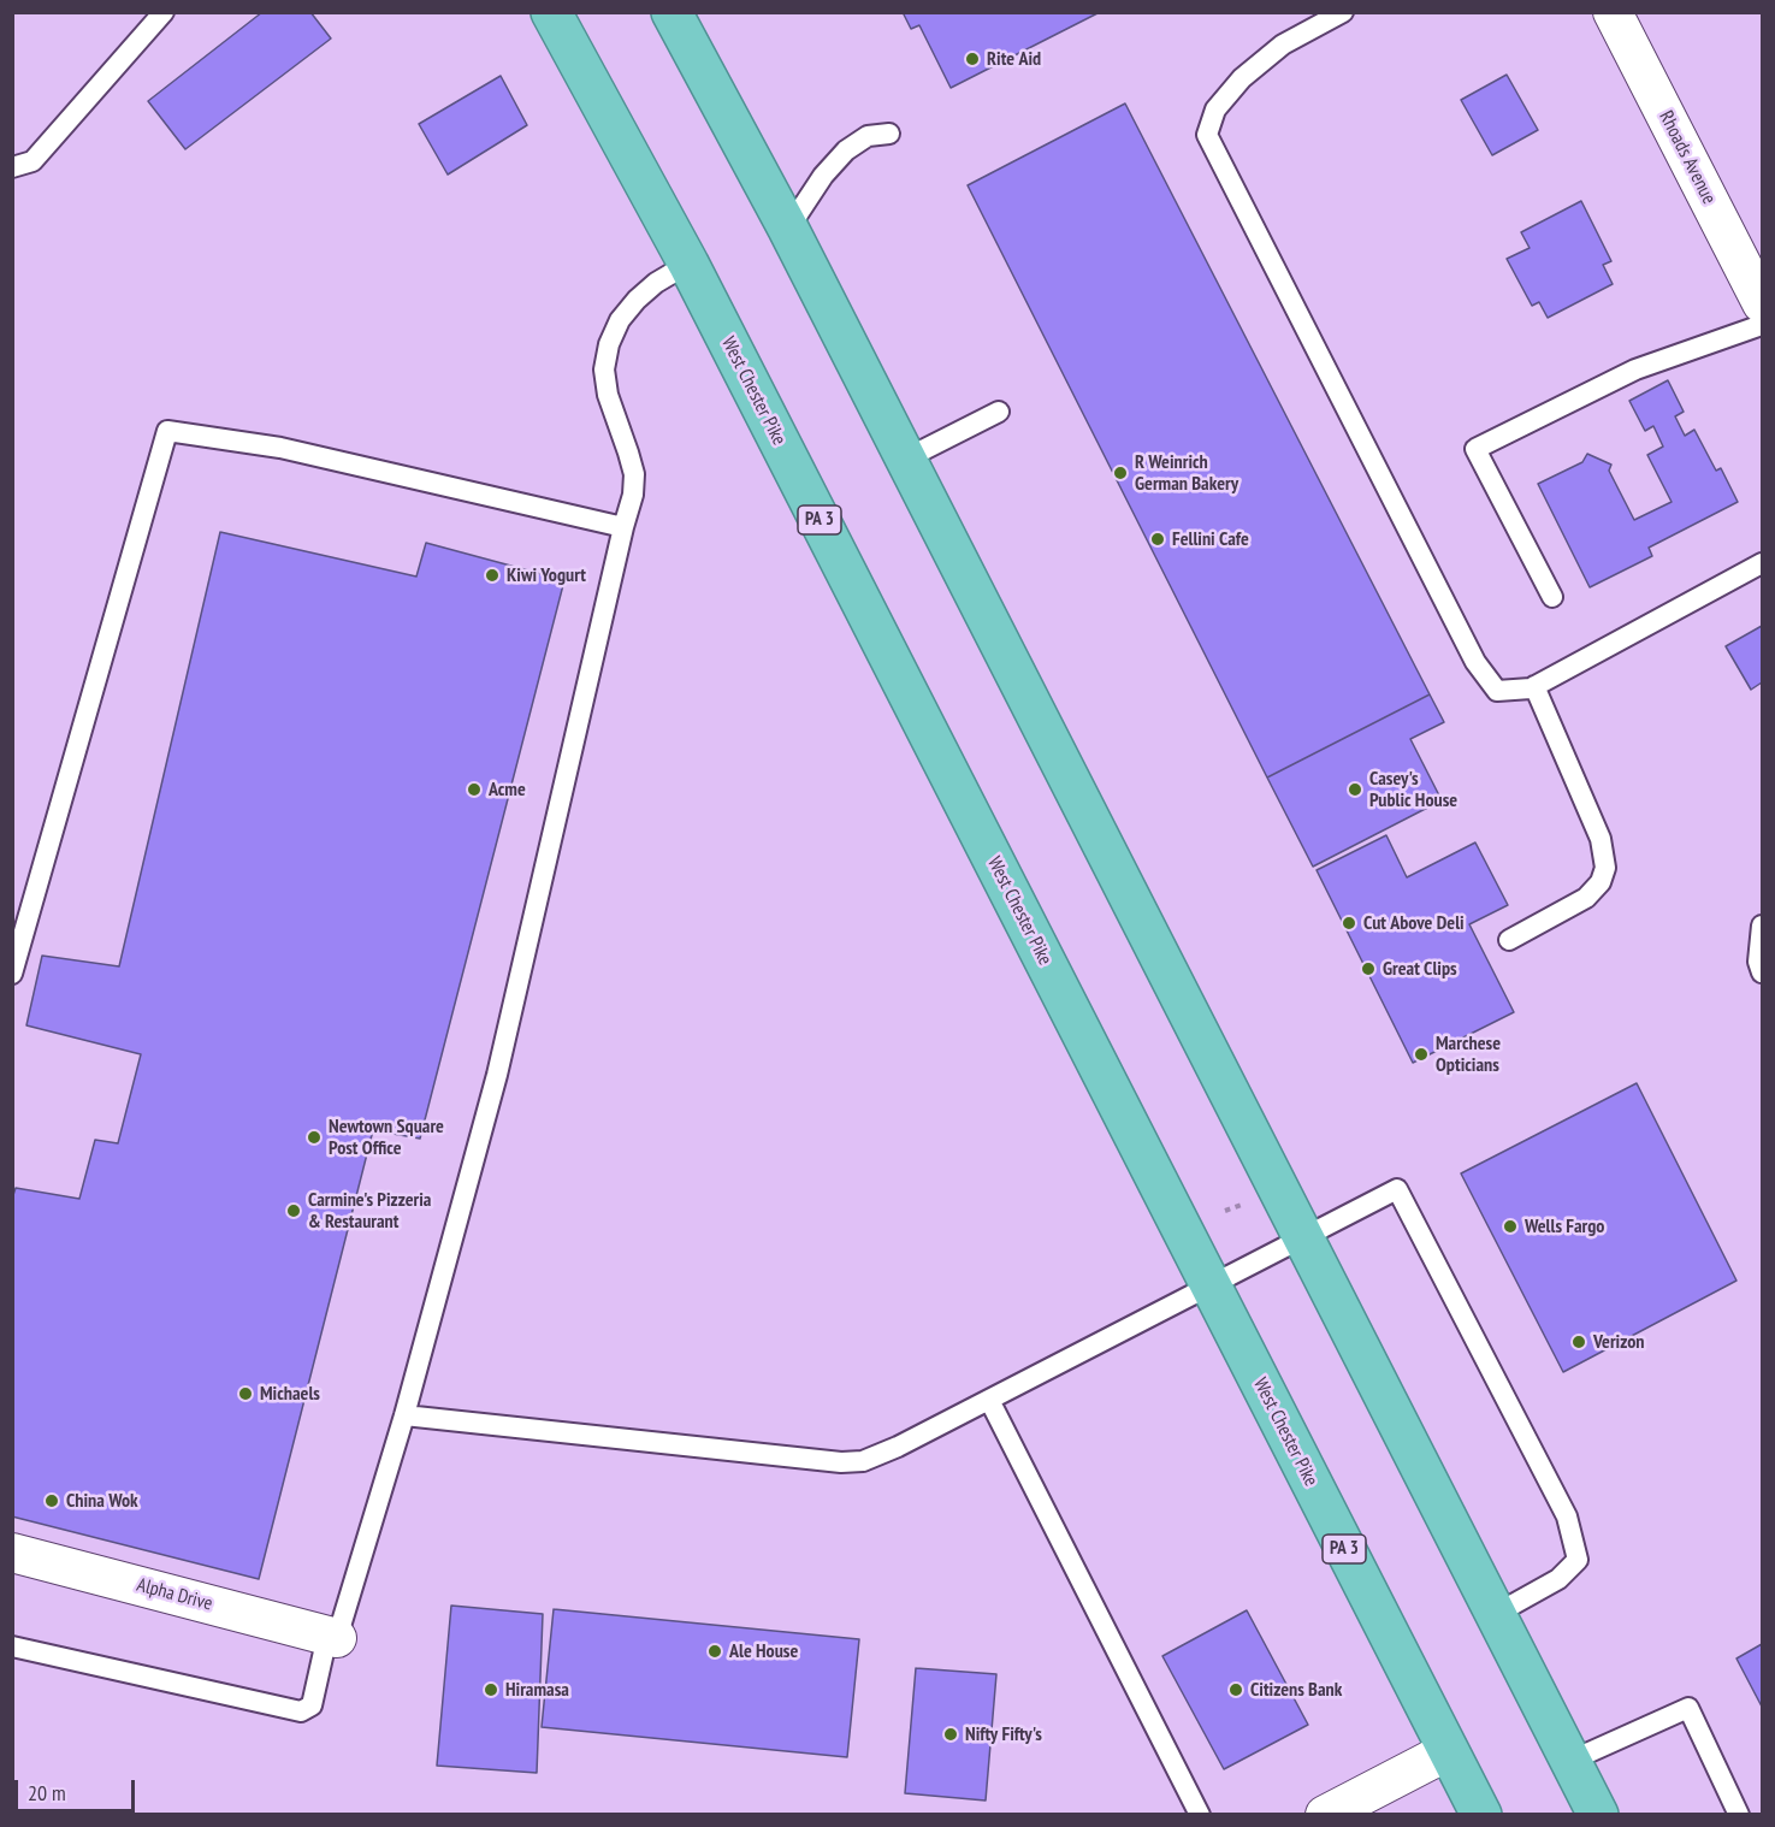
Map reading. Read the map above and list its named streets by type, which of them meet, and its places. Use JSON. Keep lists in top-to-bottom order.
{
  "streets": {
    "highway": ["West Chester Pike", "PA 3"],
    "street": ["Rhoads Avenue", "Alpha Drive"]
  },
  "places": [
    "Rite Aid",
    "R Weinrich German Bakery",
    "Fellini Cafe",
    "Kiwi Yogurt",
    "Acme",
    "Casey's Public House",
    "Cut Above Deli",
    "Great Clips",
    "Marchese Opticians",
    "Newtown Square Post Office",
    "Carmine's Pizzeria & Restaurant",
    "Wells Fargo",
    "Verizon",
    "Michaels",
    "China Wok",
    "Ale House",
    "Hiramasa",
    "Citizens Bank",
    "Nifty Fifty's"
  ],
  "scale_bar": "20 m"
}
